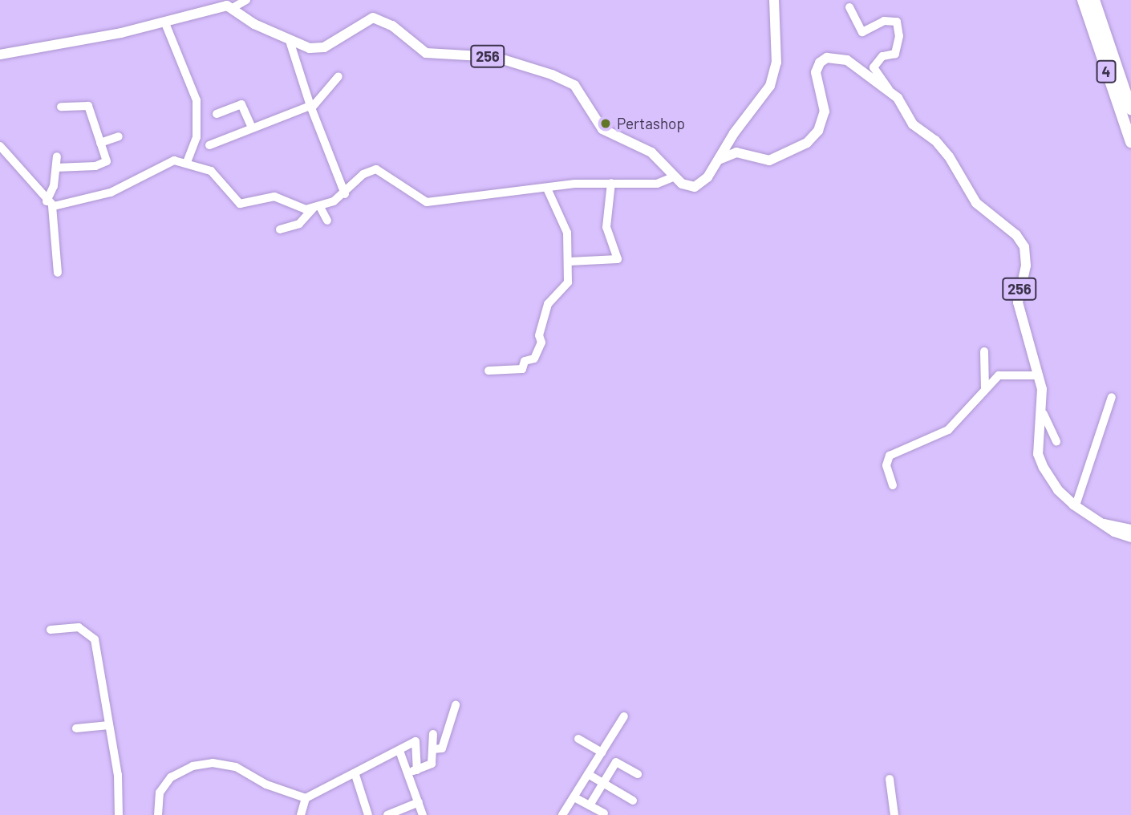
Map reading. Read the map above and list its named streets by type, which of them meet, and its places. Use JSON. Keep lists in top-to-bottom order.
{
  "streets": {
    "highway": ["4"],
    "main road": ["256"]
  },
  "places": ["Pertashop"]
}
